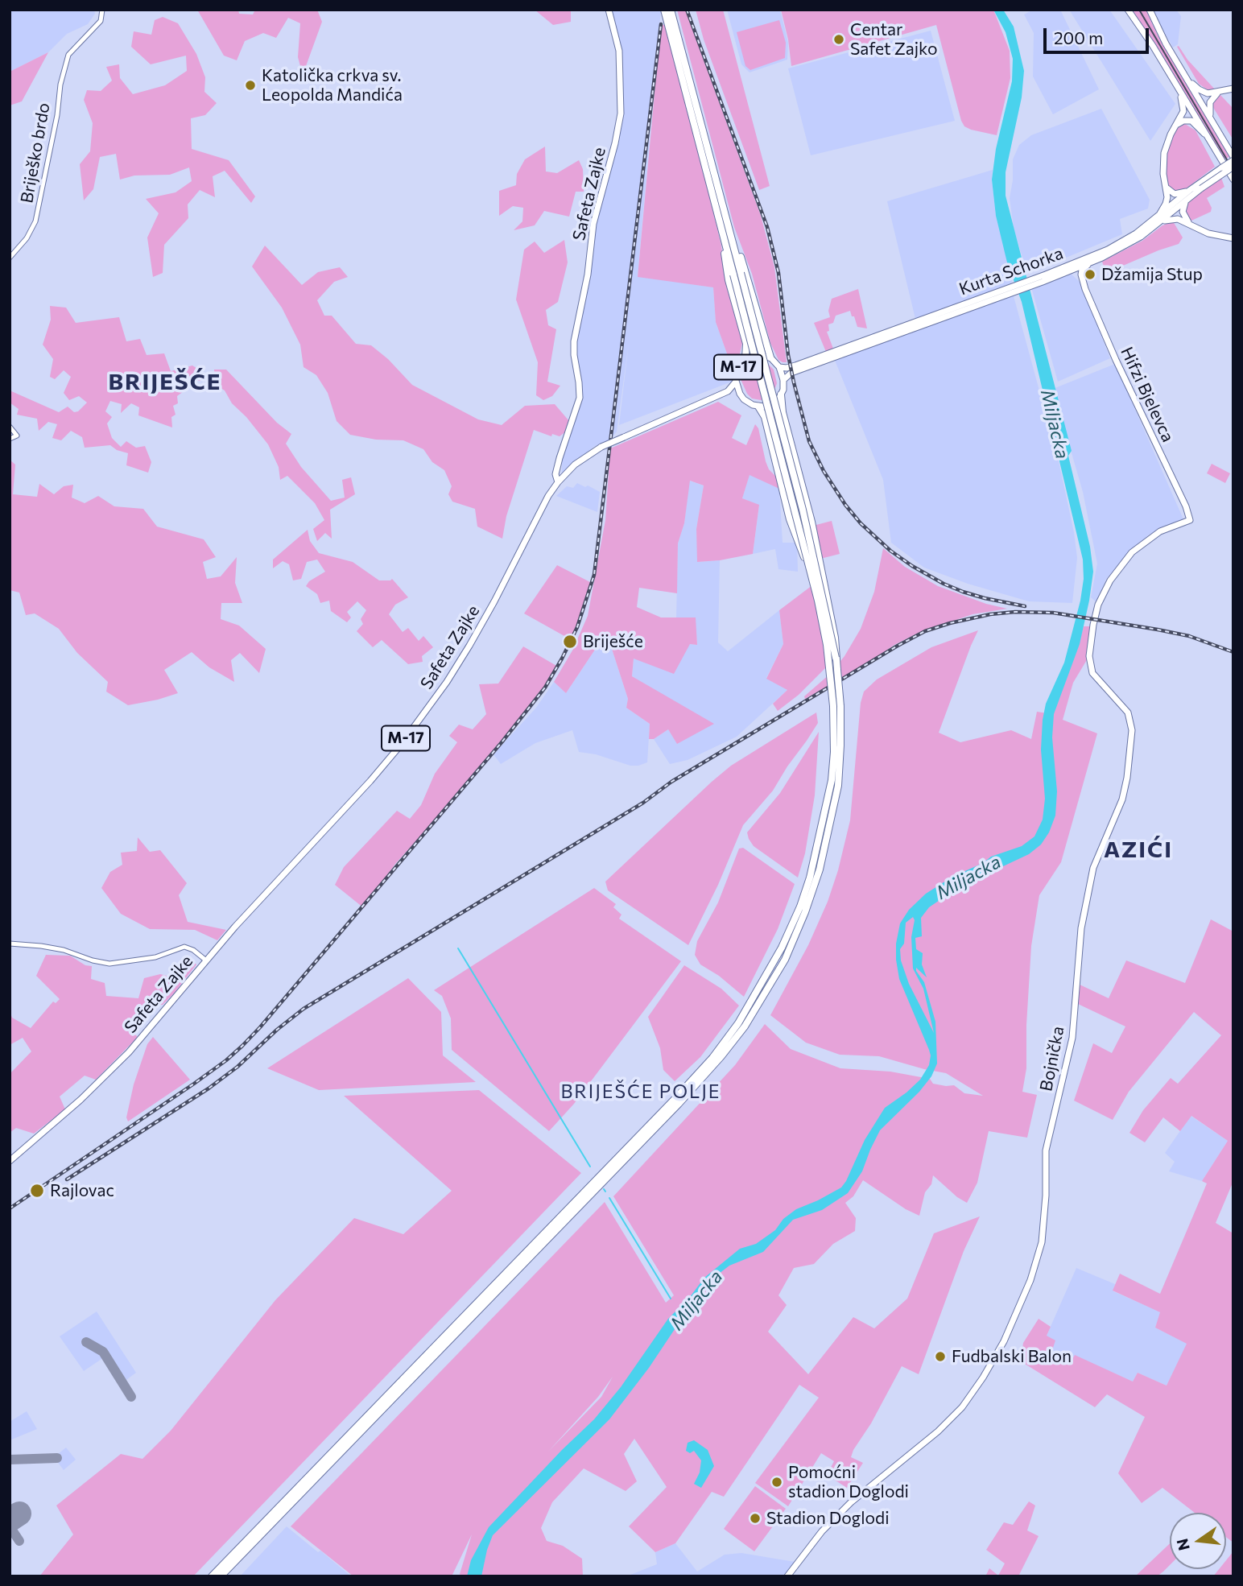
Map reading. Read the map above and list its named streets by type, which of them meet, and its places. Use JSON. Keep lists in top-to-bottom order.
{
  "streets": {
    "main road": [
      "Safeta Zajke",
      "Kurta Schorka",
      "M-17",
      "Hifzi Bjelevca",
      "Bojnička"
    ],
    "street": ["Briješko brdo"]
  },
  "crossings": [
    ["Safeta Zajke", "M-17"],
    ["Kurta Schorka", "M-17"],
    ["Hifzi Bjelevca", "Bojnička"]
  ],
  "districts": ["BRIJEŠĆE", "AZIĆI", "BRIJEŠĆE POLJE"],
  "water": ["Miljacka"],
  "places": [
    "Centar Safet Zajko",
    "Katolička crkva sv. Leopolda Mandića",
    "Džamija Stup",
    "Briješće",
    "Rajlovac",
    "Fudbalski Balon",
    "Pomoćni stadion Doglodi",
    "Stadion Doglodi"
  ],
  "scale_bar": "200 m",
  "north": "left"
}
